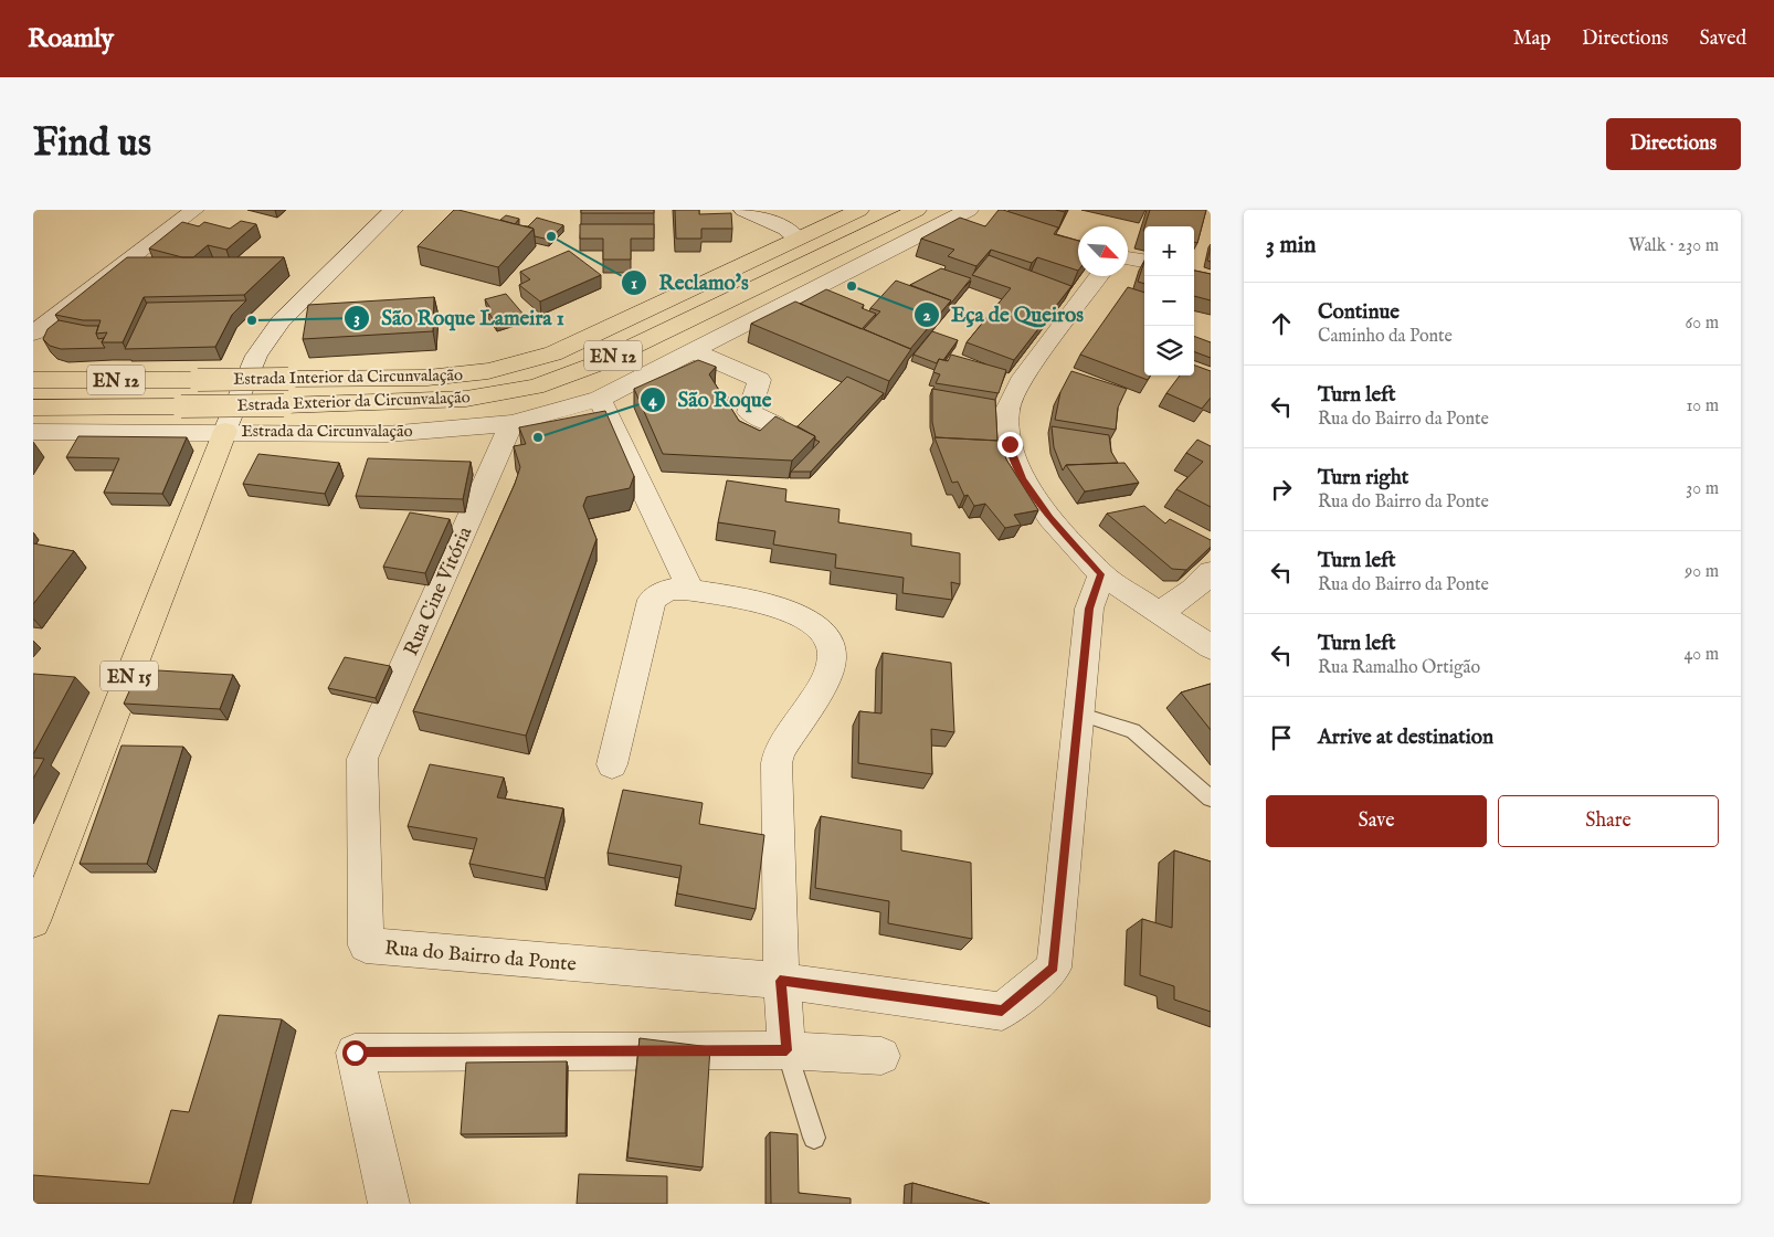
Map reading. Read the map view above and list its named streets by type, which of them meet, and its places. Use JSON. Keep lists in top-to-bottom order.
{
  "streets": {
    "main road": [
      "EN 12",
      "Estrada Interior da Circunvalação",
      "Estrada Exterior da Circunvalação",
      "EN 15"
    ],
    "street": ["Estrada da Circunvalação", "Rua Cine Vitória", "Rua do Bairro da Ponte"]
  },
  "crossings": [
    ["Estrada da Circunvalação", "Rua Cine Vitória"],
    ["Estrada da Circunvalação", "EN 15"],
    ["Rua Cine Vitória", "Rua do Bairro da Ponte"]
  ],
  "places": [
    "Reclamo's",
    "Eça de Queiros",
    "São Roque Lameira 1",
    "São Roque"
  ],
  "north": "bottom right",
  "page": {
    "header": "Roamly",
    "nav": ["Map", "Directions", "Saved"],
    "buttons": [
      "Directions",
      ["Save", "Share"]
    ],
    "title": "Find us",
    "heading": ["3 min", "Walk · 230 m"],
    "map_buttons": ["+", "−"],
    "list": [
      ["Continue", "Caminho da Ponte", "60 m"],
      ["Turn left", "Rua do Bairro da Ponte", "10 m"],
      ["Turn right", "Rua do Bairro da Ponte", "30 m"],
      ["Turn left", "Rua do Bairro da Ponte", "90 m"],
      ["Turn left", "Rua Ramalho Ortigão", "40 m"],
      "Arrive at destination"
    ]
  }
}
